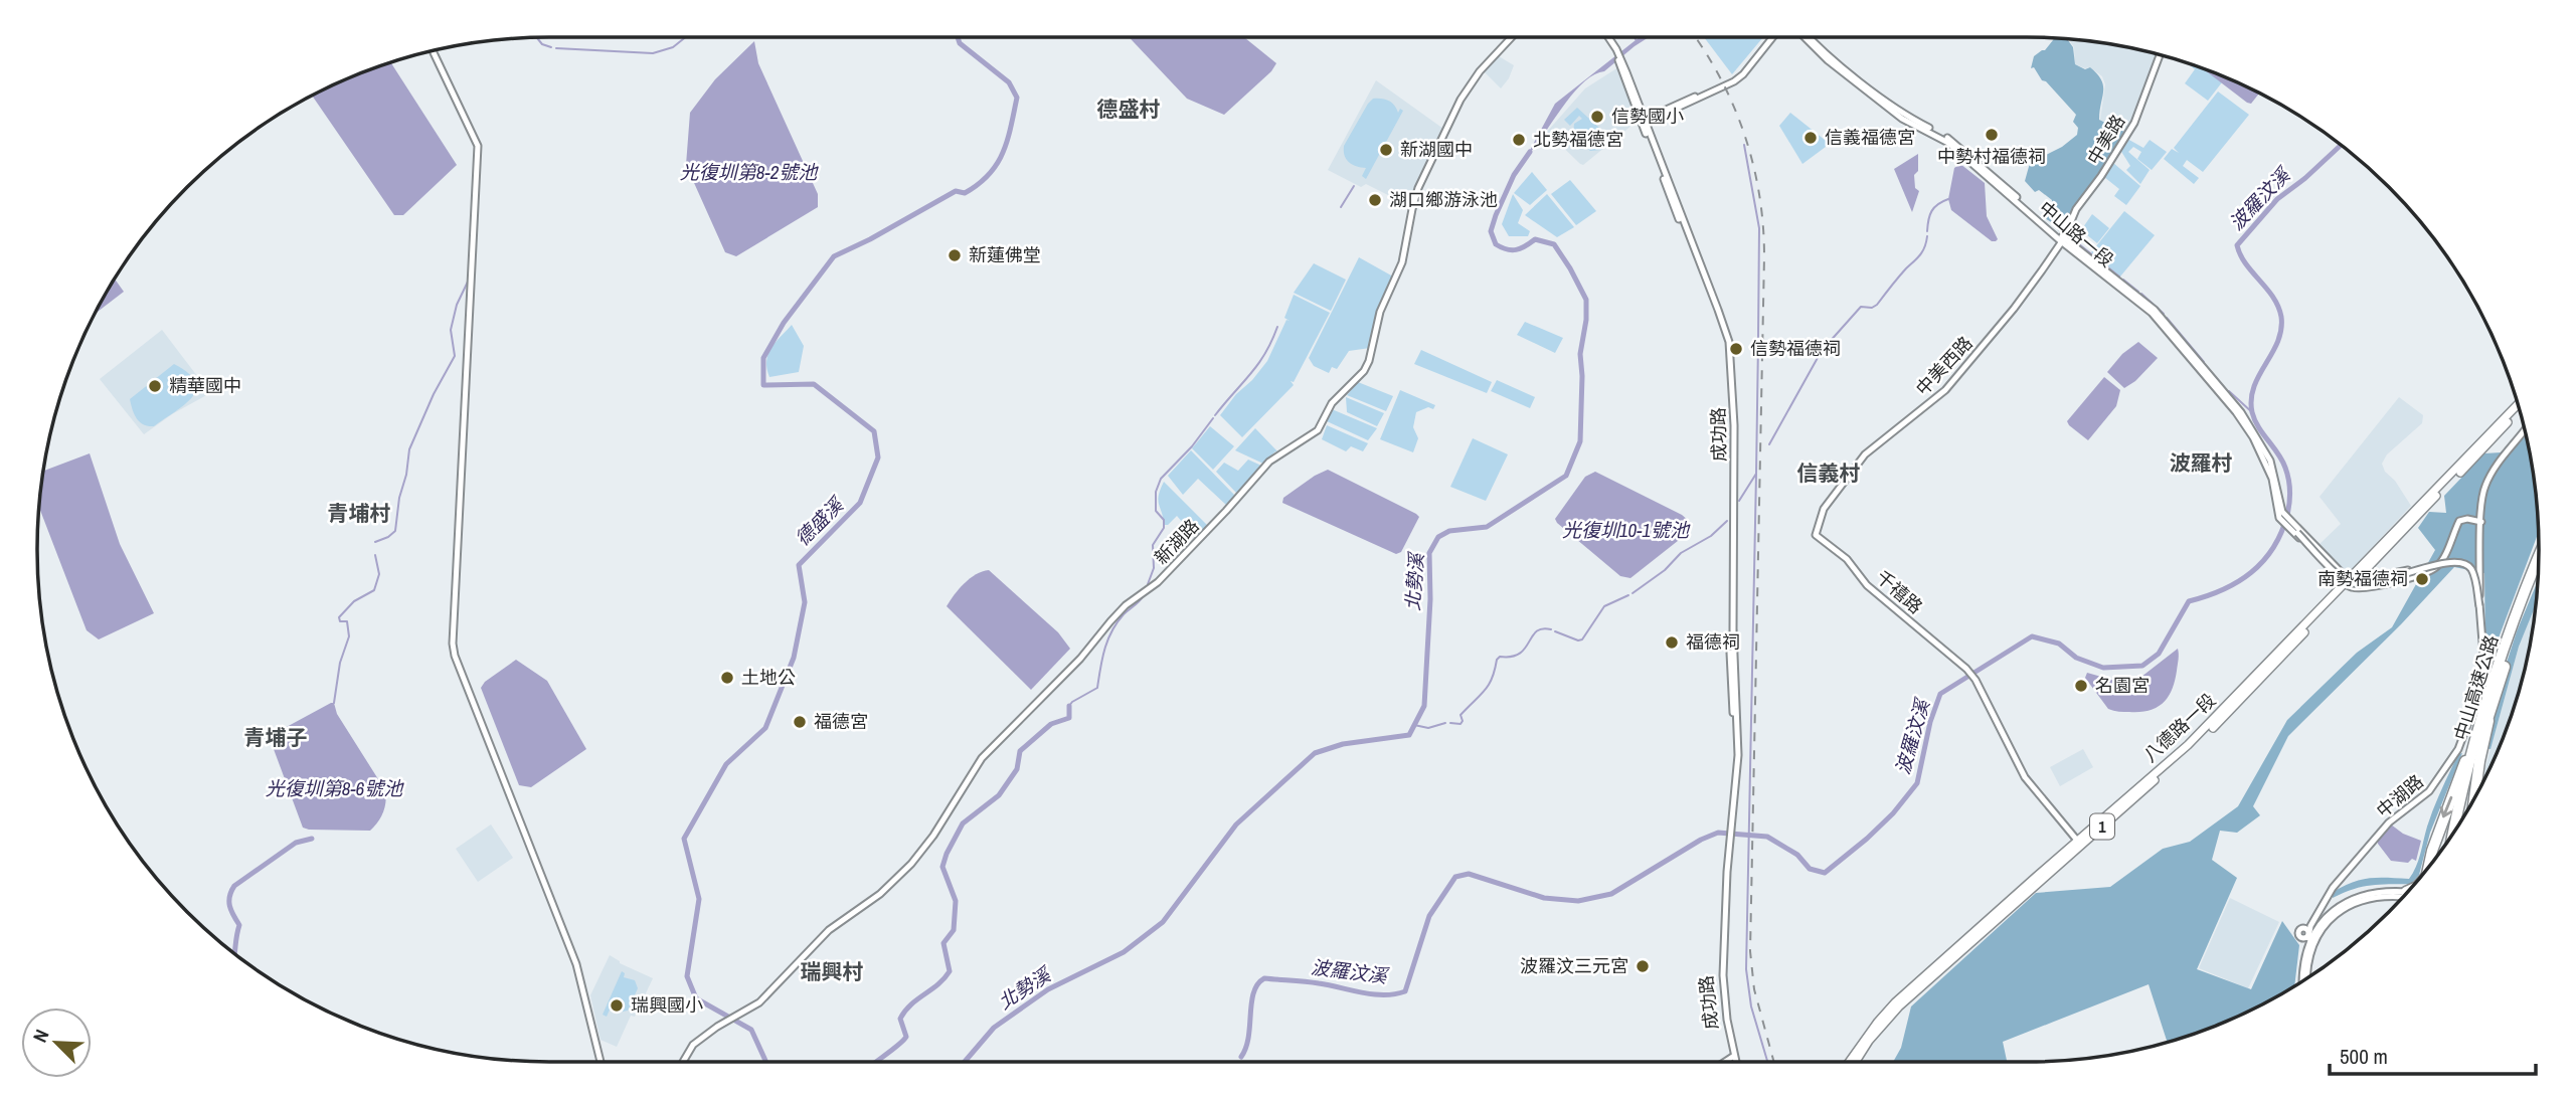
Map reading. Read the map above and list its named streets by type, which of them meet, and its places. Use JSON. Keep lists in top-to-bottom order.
{
  "streets": {
    "highway": ["中山高速公路"],
    "main road": ["八德路一段", "1"],
    "street": [
      "中美路",
      "中山路一段",
      "中美西路",
      "成功路",
      "新湖路",
      "千禧路",
      "中湖路"
    ]
  },
  "crossings": [
    ["中美路", "中山路一段"],
    ["中美路", "中美西路"],
    ["中山路一段", "中美西路"],
    ["中美西路", "千禧路"],
    ["千禧路", "八德路一段"]
  ],
  "districts": [
    "德盛村",
    "波羅村",
    "信義村",
    "青埔村",
    "青埔子",
    "瑞興村"
  ],
  "water": [
    "光復圳第8-2號池",
    "波羅汶溪",
    "德盛溪",
    "光復圳10-1號池",
    "北勢溪",
    "光復圳第8-6號池"
  ],
  "places": [
    "信勢國小",
    "中勢村福德祠",
    "信義福德宮",
    "北勢福德宮",
    "新湖國中",
    "湖口鄉游泳池",
    "新蓮佛堂",
    "信勢福德祠",
    "精華國中",
    "南勢福德祠",
    "福德祠",
    "土地公",
    "名園宮",
    "福德宮",
    "波羅汶三元宮",
    "瑞興國小"
  ],
  "scale_bar": "500 m",
  "north": "top left"
}
